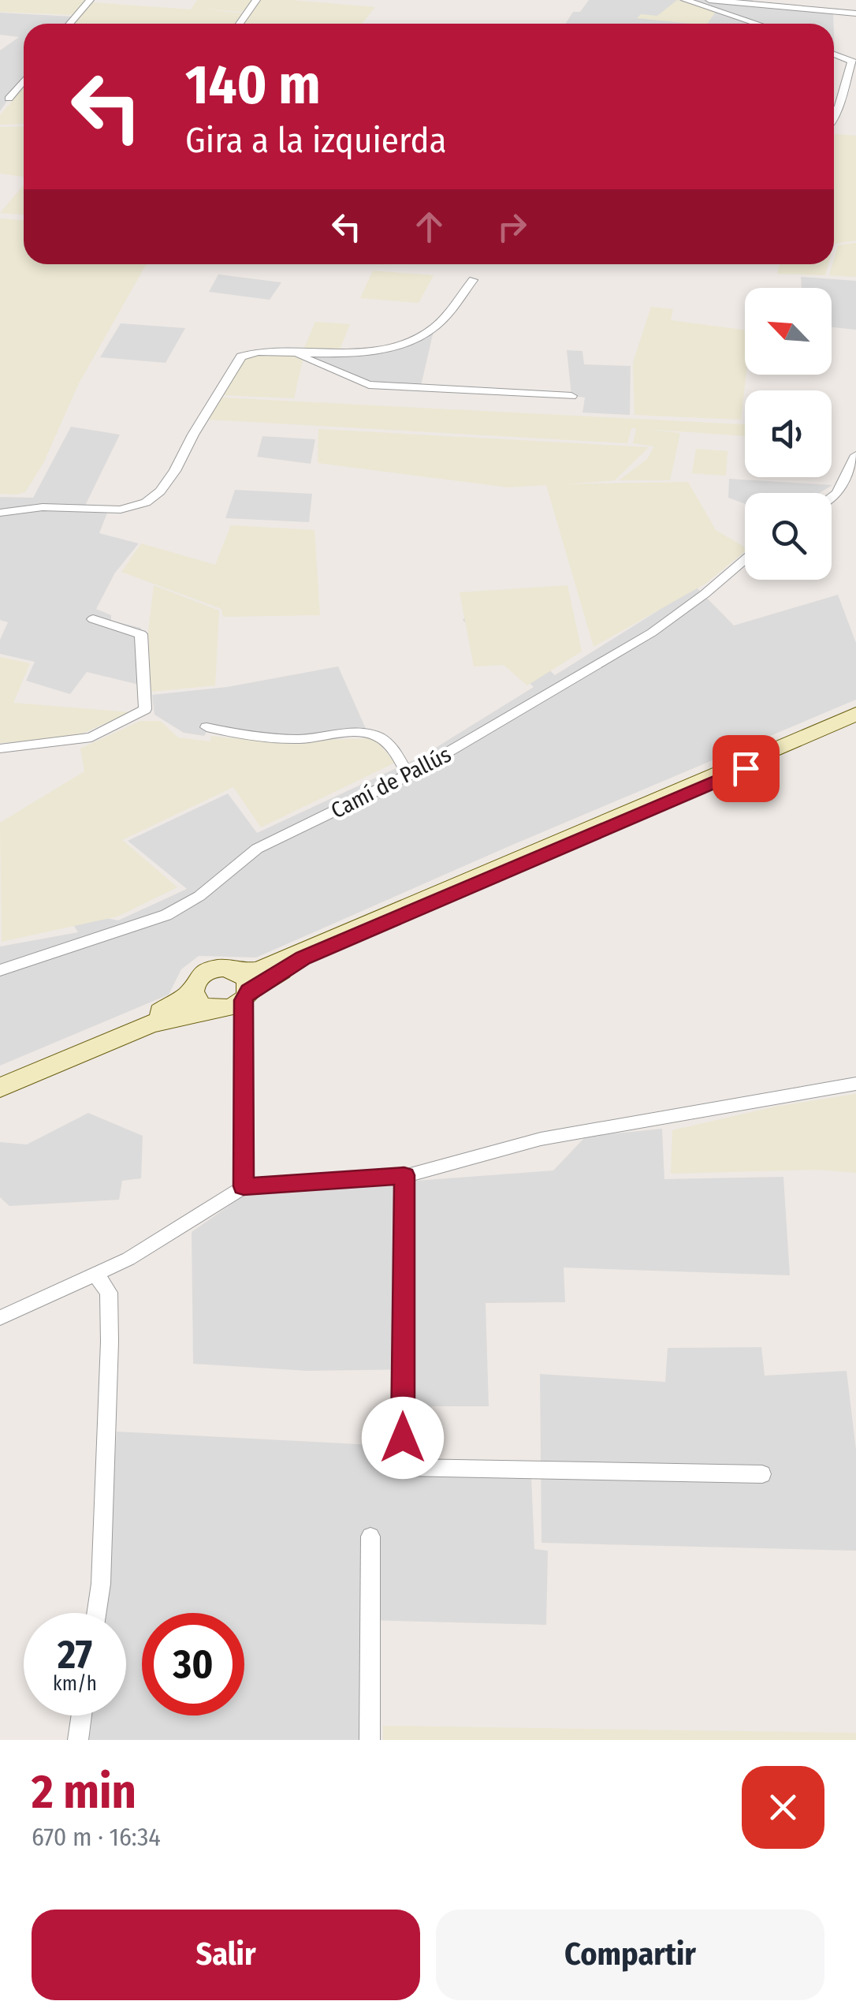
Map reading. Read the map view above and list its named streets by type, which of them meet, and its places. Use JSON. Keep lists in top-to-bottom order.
{
  "streets": {
    "street": ["Camí de Pallús"]
  },
  "north": "top left",
  "page": {
    "turn": ["140 m", "Gira a la izquierda"],
    "speed": "27 km/h",
    "limit": "30",
    "heading": ["2 min", "670 m · 16:34"],
    "buttons": ["Salir", "Compartir"]
  }
}
